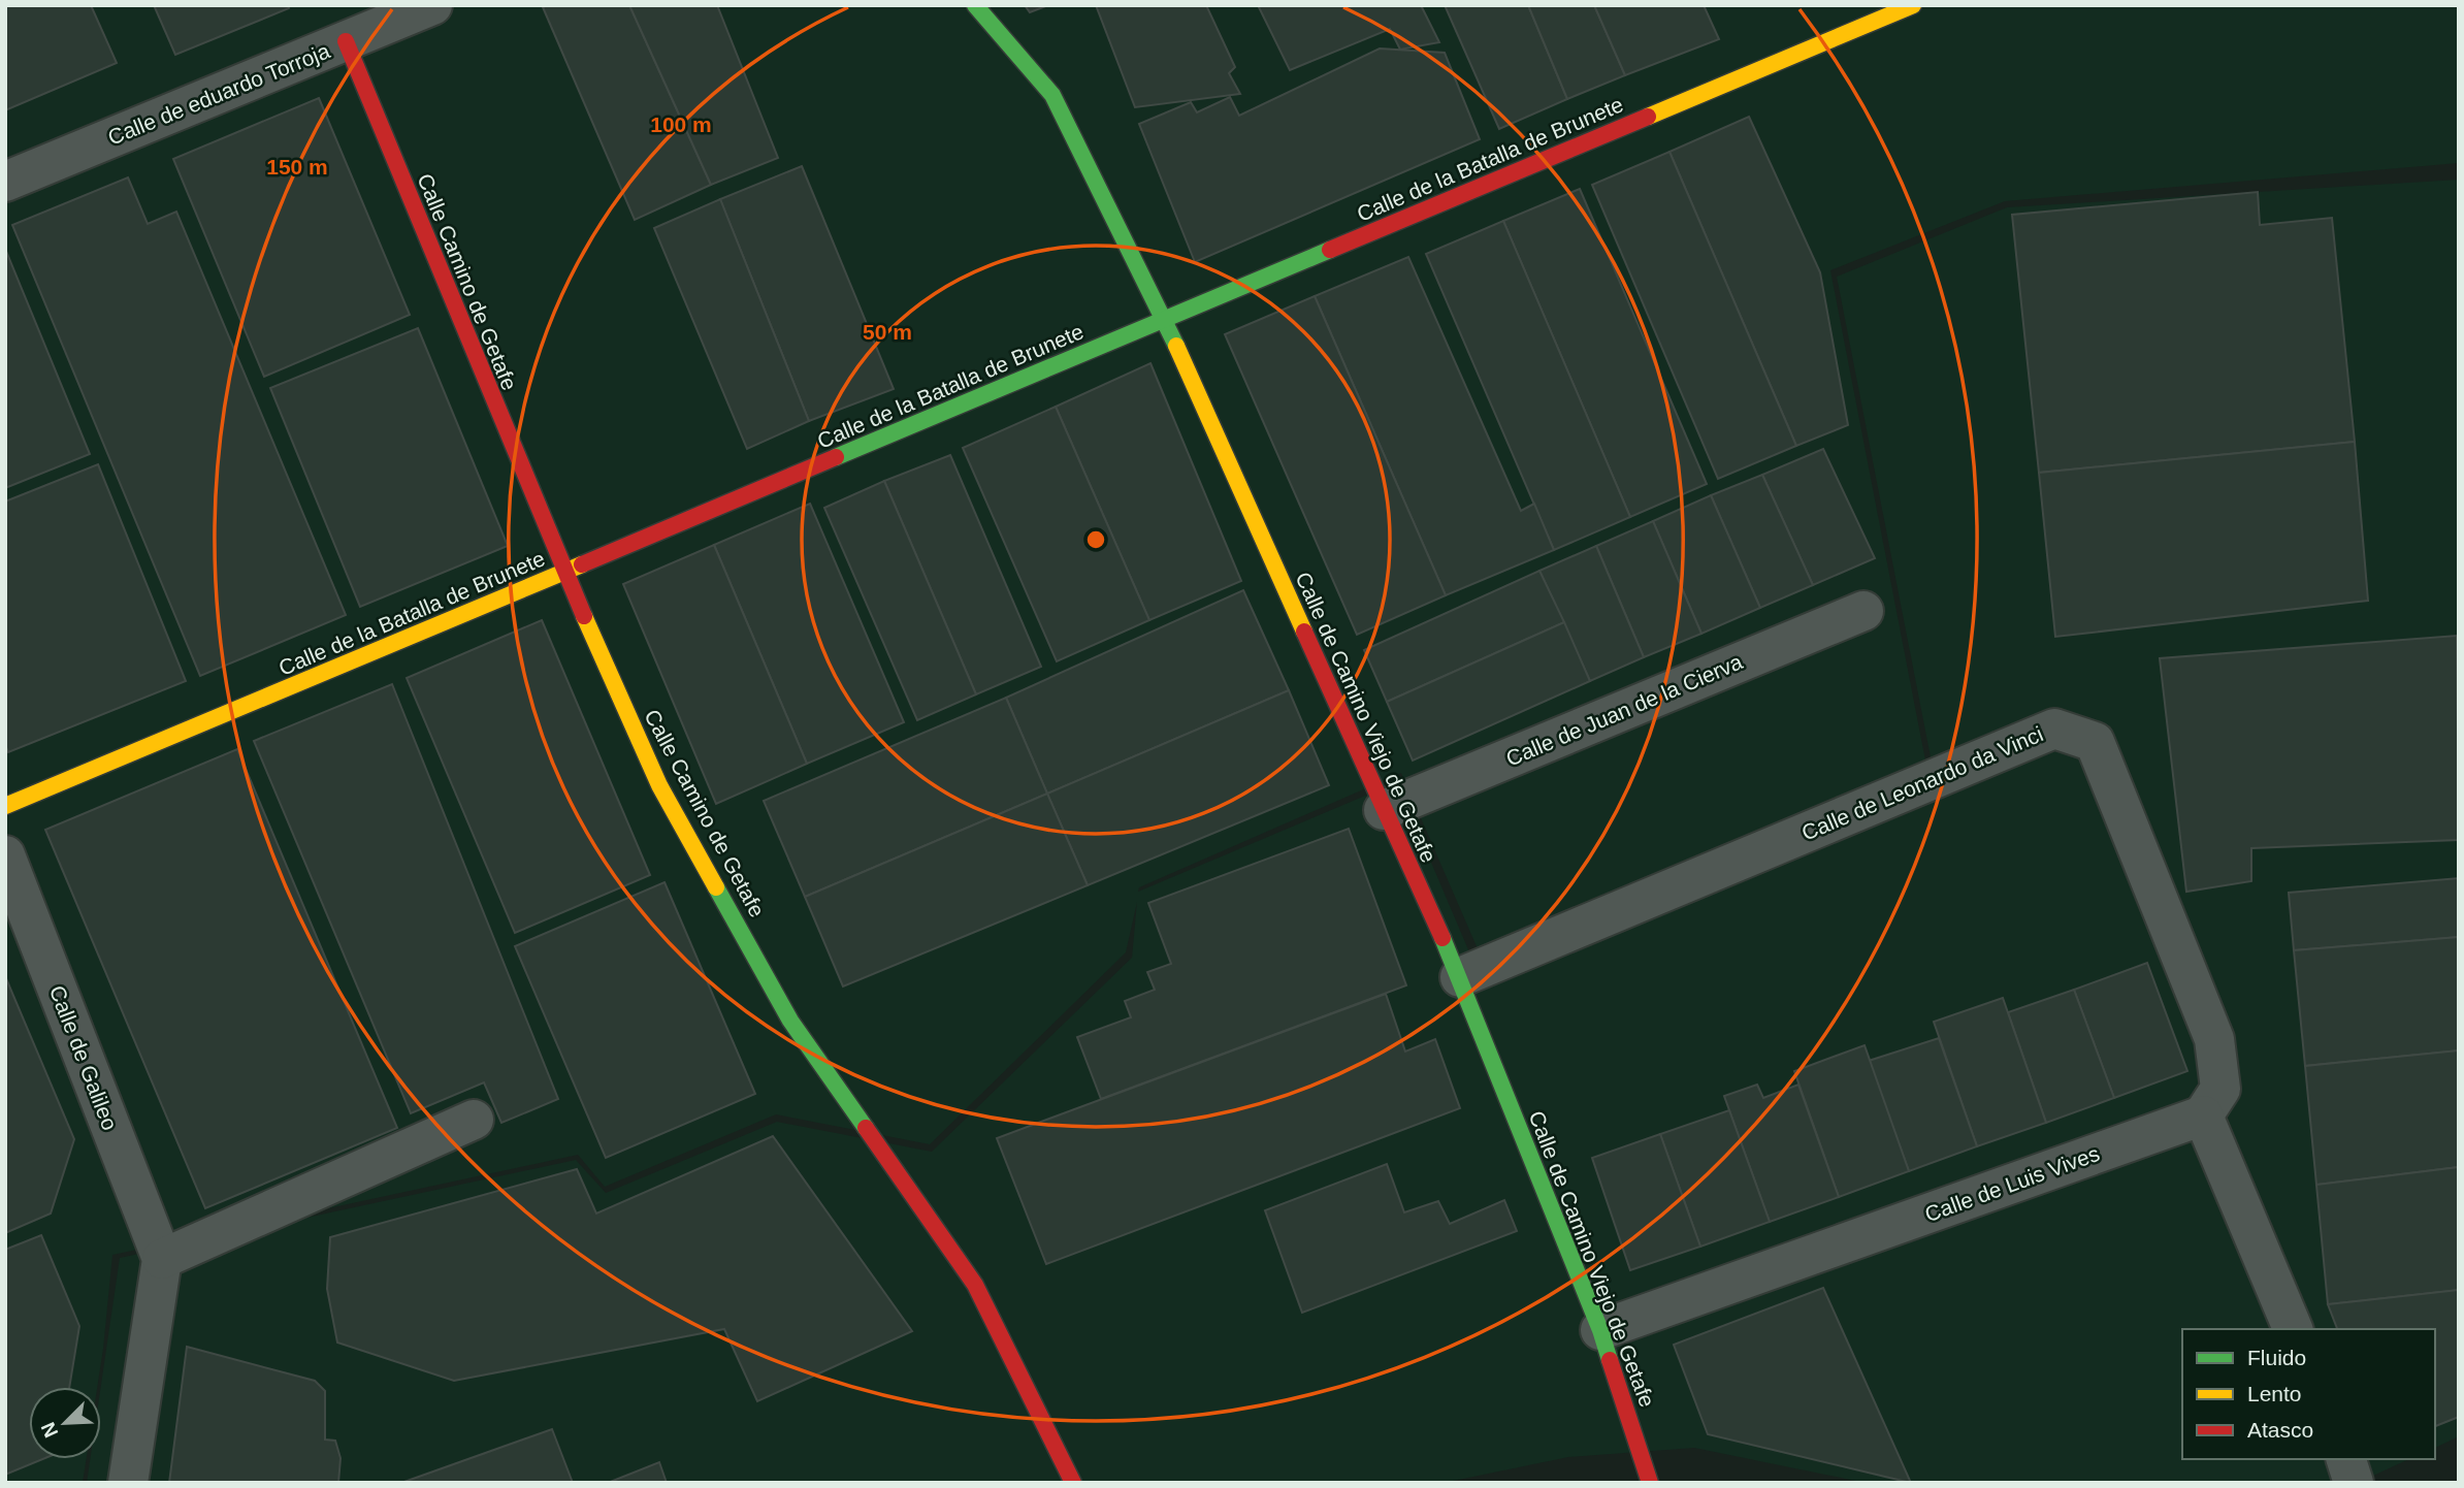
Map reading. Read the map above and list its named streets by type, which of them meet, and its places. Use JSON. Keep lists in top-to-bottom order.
{
  "streets": {
    "street": [
      "Calle de eduardo Torroja",
      "Calle de la Batalla de Brunete",
      "Calle Camino de Getafe",
      "Calle de Juan de la Cierva",
      "Calle de Camino Viejo de Getafe",
      "Calle de Leonardo da Vinci",
      "Calle de Galileo",
      "Calle de Luis Vives"
    ]
  },
  "crossings": [
    ["Calle de eduardo Torroja", "Calle Camino de Getafe"],
    ["Calle de la Batalla de Brunete", "Calle Camino de Getafe"],
    ["Calle de la Batalla de Brunete", "Calle de Camino Viejo de Getafe"],
    ["Calle de Juan de la Cierva", "Calle de Camino Viejo de Getafe"],
    ["Calle de Camino Viejo de Getafe", "Calle de Leonardo da Vinci"],
    ["Calle de Camino Viejo de Getafe", "Calle de Luis Vives"],
    ["Calle de Leonardo da Vinci", "Calle de Luis Vives"]
  ],
  "legend": ["Fluido", "Lento", "Atasco"],
  "north": "bottom left",
  "rings": ["100 m", "150 m", "50 m"]
}
